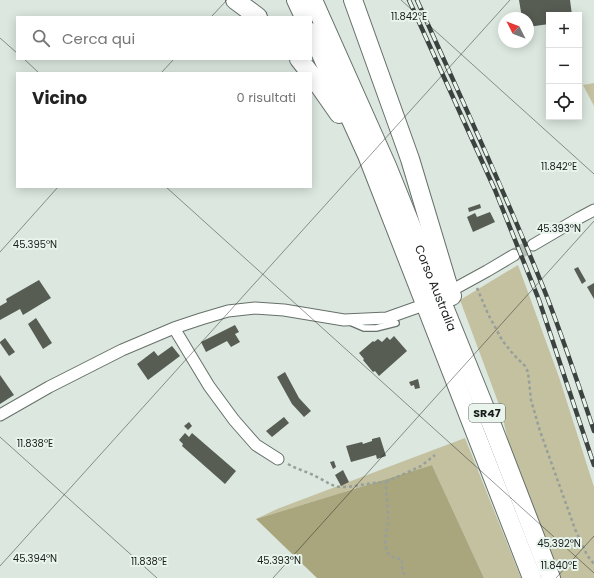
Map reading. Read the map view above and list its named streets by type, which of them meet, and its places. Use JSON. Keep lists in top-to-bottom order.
{
  "streets": {
    "highway": ["Corso Australia", "SR47"]
  },
  "north": "top left",
  "page": {
    "map_buttons": ["+", "−"],
    "search": "Cerca qui",
    "heading": ["Vicino", "0 risultati"]
  },
  "coordinates": [
    "11.842°E",
    "45.393°N",
    "45.395°N",
    "11.838°E",
    "45.392°N",
    "45.394°N",
    "11.840°E"
  ]
}
